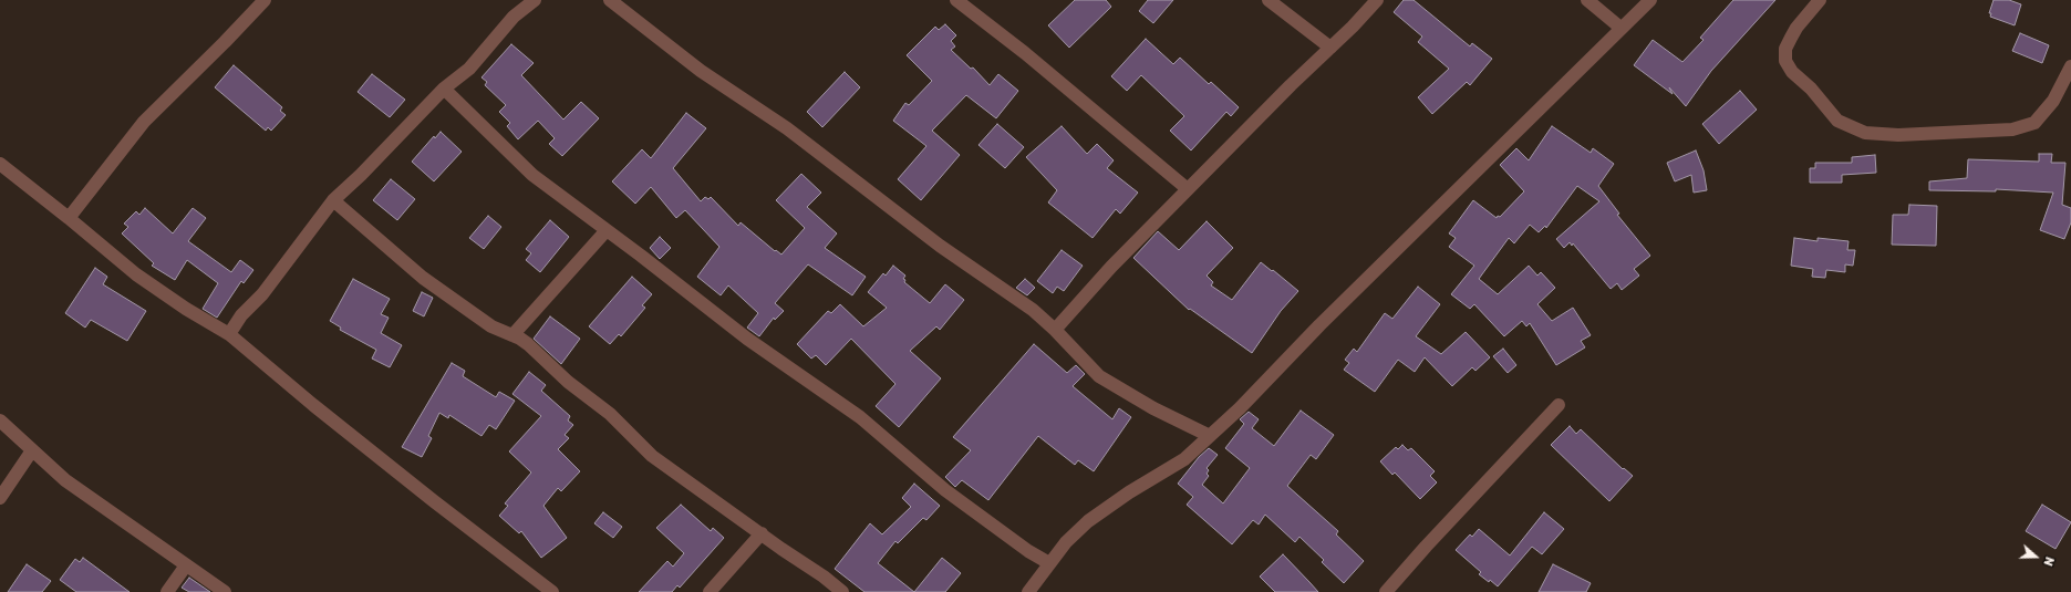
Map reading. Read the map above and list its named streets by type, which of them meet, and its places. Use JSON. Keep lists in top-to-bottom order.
{
  "north": "right"
}
